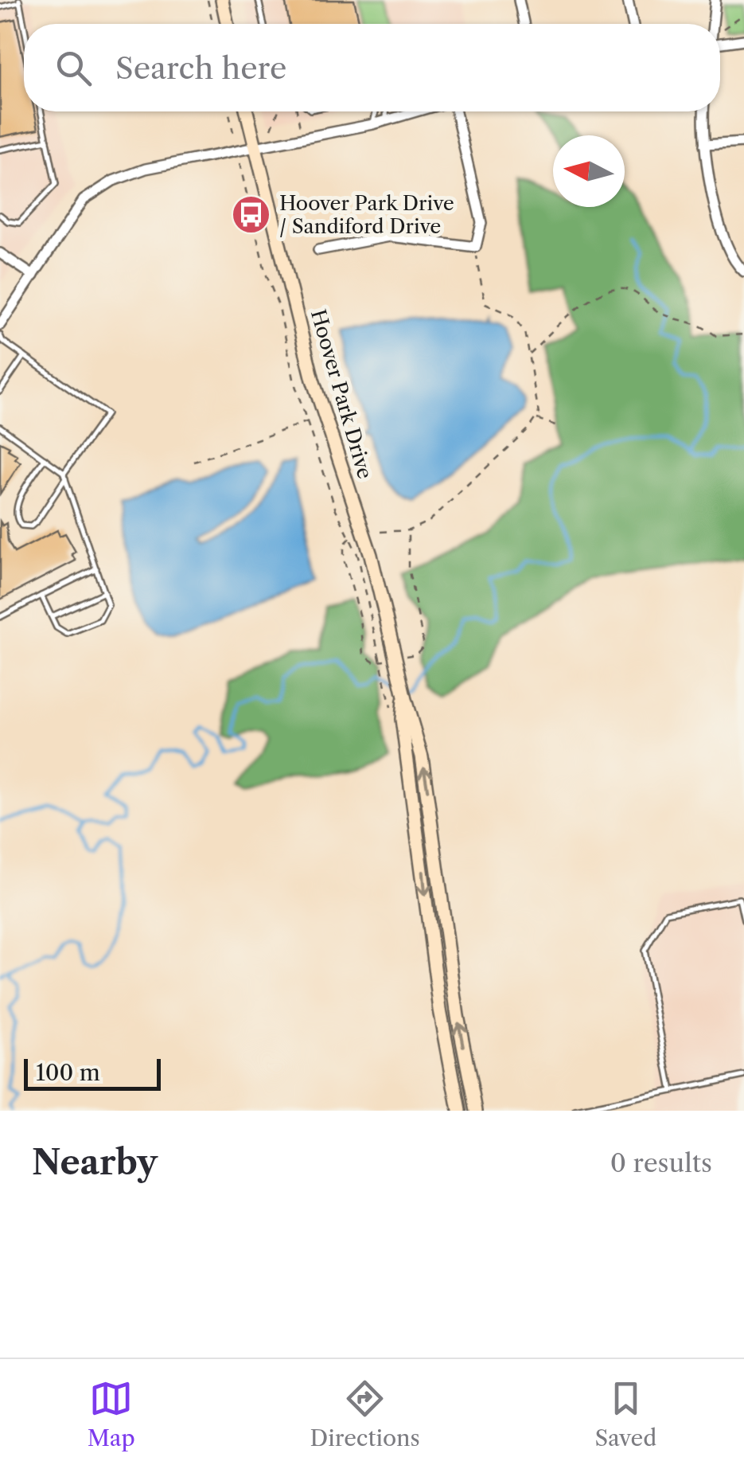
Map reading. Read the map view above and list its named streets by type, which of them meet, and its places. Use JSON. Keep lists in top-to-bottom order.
{
  "streets": {
    "street": ["Hoover Park Drive"]
  },
  "places": {
    "bus stop": ["Hoover Park Drive / Sandiford Drive"]
  },
  "scale_bar": "100 m",
  "north": "left",
  "page": {
    "search": "Search here",
    "scale": "100 m",
    "heading": ["Nearby", "0 results"],
    "nav": ["Map", "Directions", "Saved"]
  }
}
